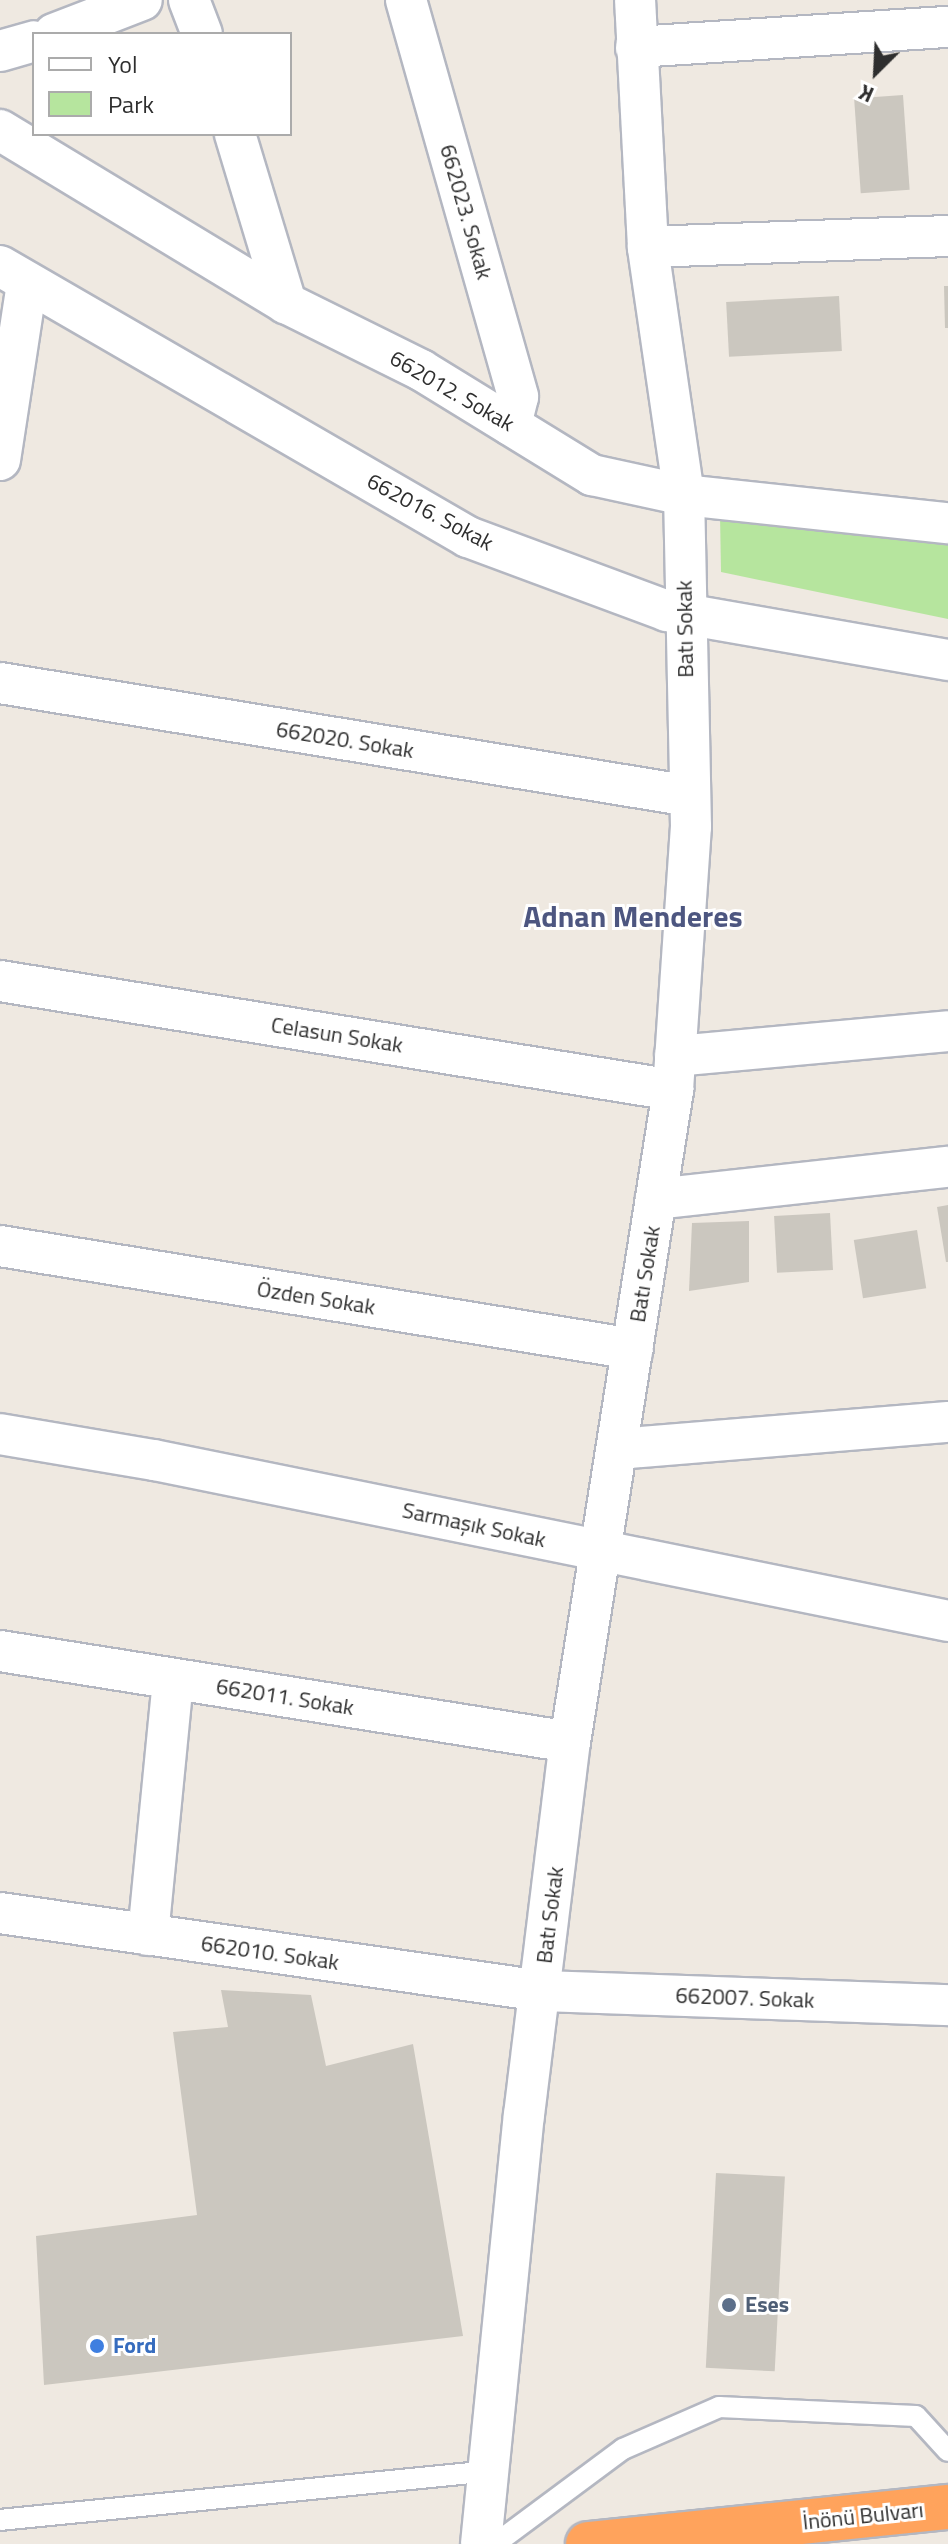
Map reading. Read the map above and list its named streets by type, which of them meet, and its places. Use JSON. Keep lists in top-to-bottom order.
{
  "streets": {
    "highway": ["İnönü Bulvarı"],
    "street": [
      "662023. Sokak",
      "662012. Sokak",
      "662016. Sokak",
      "Batı Sokak",
      "662020. Sokak",
      "Celasun Sokak",
      "Özden Sokak",
      "Sarmaşık Sokak",
      "662011. Sokak",
      "662010. Sokak",
      "662007. Sokak"
    ]
  },
  "crossings": [
    ["662023. Sokak", "662012. Sokak"],
    ["662012. Sokak", "Batı Sokak"],
    ["662016. Sokak", "Batı Sokak"],
    ["Batı Sokak", "662020. Sokak"],
    ["Batı Sokak", "Celasun Sokak"],
    ["Batı Sokak", "Özden Sokak"],
    ["Batı Sokak", "Sarmaşık Sokak"],
    ["Batı Sokak", "662011. Sokak"],
    ["Batı Sokak", "662010. Sokak"],
    ["Batı Sokak", "662007. Sokak"],
    ["662010. Sokak", "662007. Sokak"]
  ],
  "districts": ["Adnan Menderes"],
  "places": ["Eses", "Ford"],
  "legend": ["Yol", "Park"],
  "north": "bottom left"
}
